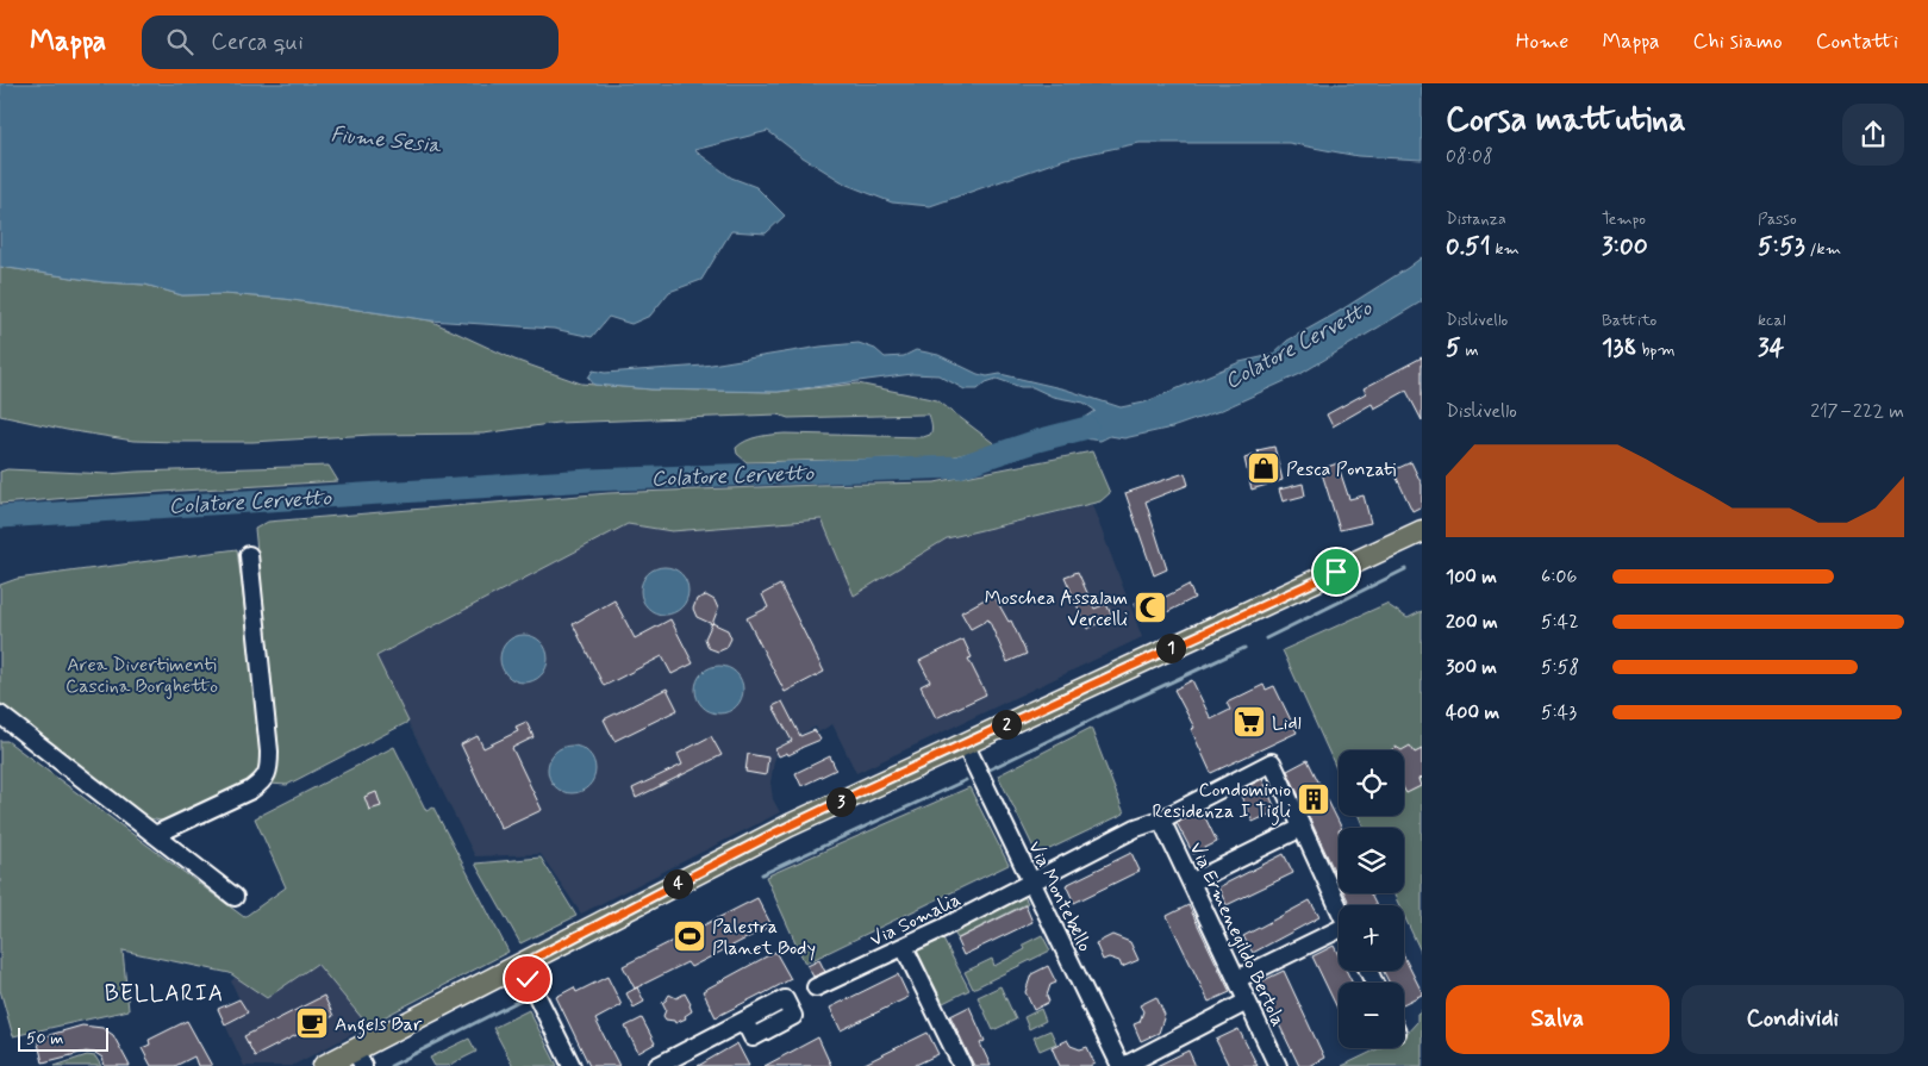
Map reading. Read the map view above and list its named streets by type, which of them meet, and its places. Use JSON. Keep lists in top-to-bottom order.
{
  "streets": {
    "street": ["Via Montebello", "Via Somalia", "Via Ermenegildo Bertola"]
  },
  "crossings": [
    ["Via Montebello", "Via Somalia"],
    ["Via Somalia", "Via Ermenegildo Bertola"]
  ],
  "districts": ["BELLARIA"],
  "water": ["Fiume Sesia", "Colatore Cervetto"],
  "parks": ["Area Divertimenti Cascina Borghetto"],
  "places": {
    "shop": ["Pesca Ponzati"],
    "mosque": ["Moschea Assalam Vercelli"],
    "supermarket": ["Lidl"],
    "building": ["Condominio Residenza I Tigli"],
    "sports": ["Palestra Planet Body"],
    "cafe": ["Angels Bar"]
  },
  "scale_bar": "50 m",
  "page": {
    "header": "Mappa",
    "search": "Cerca qui",
    "nav": [
      "Home",
      "Mappa",
      "Chi siamo",
      "Contatti"
    ],
    "heading": ["Corsa mattutina", "08:08"],
    "stats": [
      ["Distanza", "0.51 km"],
      ["Tempo", "3:00"],
      ["Passo", "5:53 /km"],
      ["Dislivello", "5 m"],
      ["Battito", "138 bpm"],
      ["kcal", "34"]
    ],
    "chart": ["Dislivello", "217–222 m"],
    "list": [
      {
        "name": "100 m",
        "note": "6:06"
      },
      {
        "name": "200 m",
        "note": "5:42"
      },
      {
        "name": "300 m",
        "note": "5:58"
      },
      {
        "name": "400 m",
        "note": "5:43"
      }
    ],
    "pins": [
      "1",
      "2",
      "3",
      "4"
    ],
    "map_buttons": ["+", "−"],
    "buttons": ["Salva", "Condividi"],
    "scale": "50 m"
  }
}
